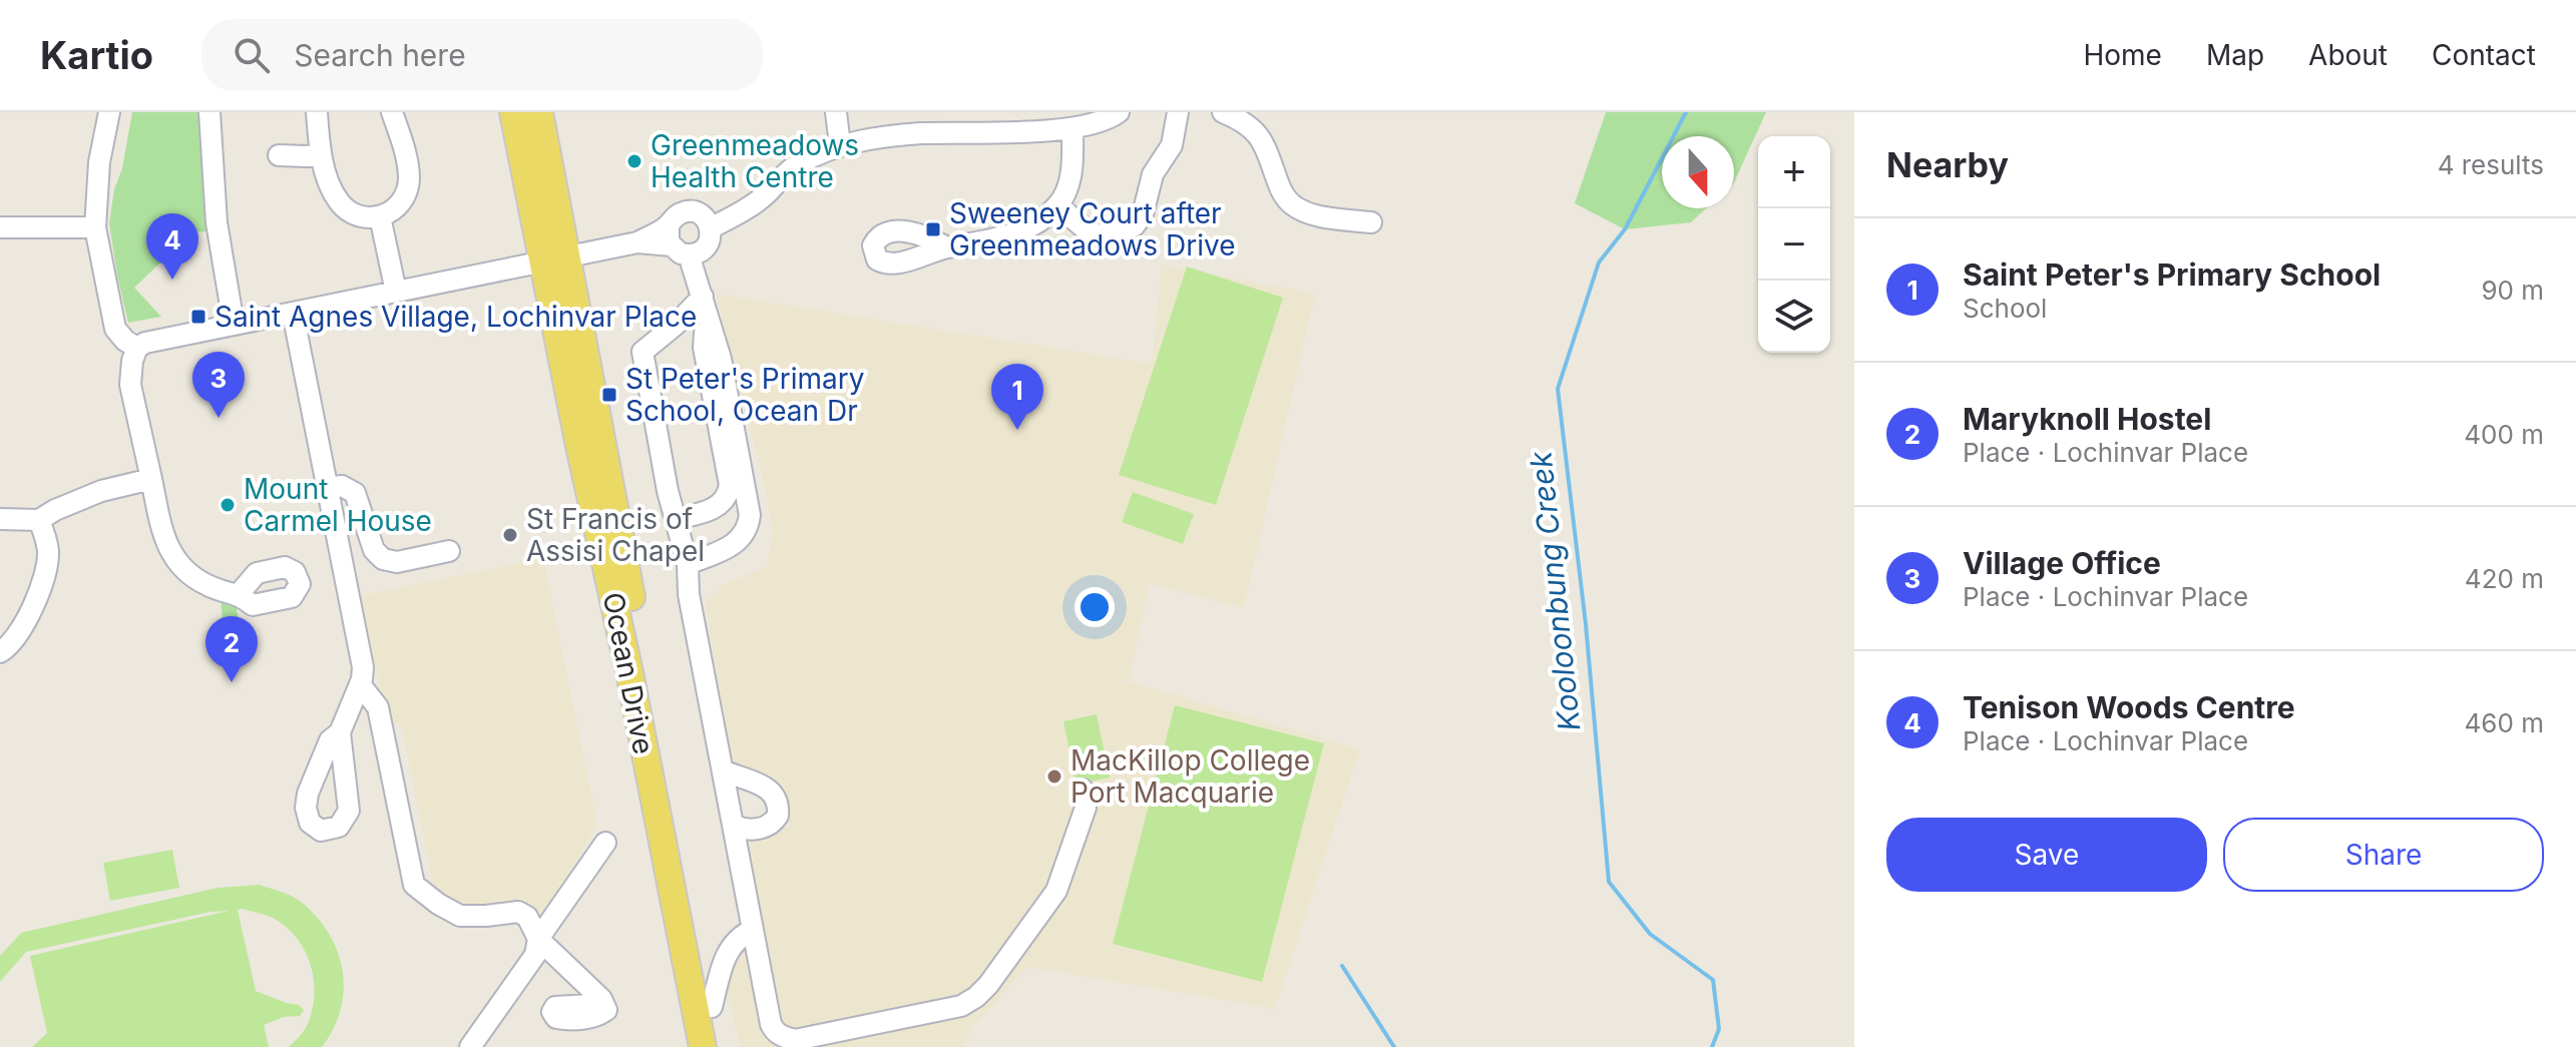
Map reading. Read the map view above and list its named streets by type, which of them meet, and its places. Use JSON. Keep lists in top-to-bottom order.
{
  "streets": {
    "main road": ["Ocean Drive"]
  },
  "water": ["Kooloonbung Creek"],
  "places": {
    "other": [
      "Greenmeadows Health Centre",
      "Mount Carmel House",
      "St Francis of Assisi Chapel",
      "MacKillop College Port Macquarie"
    ],
    "transit": ["Sweeney Court after Greenmeadows Drive", "Saint Agnes Village, Lochinvar Place", "St Peter's Primary School, Ocean Dr"]
  },
  "north": "bottom",
  "page": {
    "header": "Kartio",
    "search": "Search here",
    "nav": [
      "Home",
      "Map",
      "About",
      "Contact"
    ],
    "heading": ["Nearby", "4 results"],
    "map_buttons": ["+", "−"],
    "pins": [
      "4",
      "3",
      "1",
      "2"
    ],
    "list": [
      {
        "mark": "1",
        "name": "Saint Peter's Primary School",
        "note": "School",
        "value": "90 m"
      },
      {
        "mark": "2",
        "name": "Maryknoll Hostel",
        "note": "Place · Lochinvar Place",
        "value": "400 m"
      },
      {
        "mark": "3",
        "name": "Village Office",
        "note": "Place · Lochinvar Place",
        "value": "420 m"
      },
      {
        "mark": "4",
        "name": "Tenison Woods Centre",
        "note": "Place · Lochinvar Place",
        "value": "460 m"
      }
    ],
    "buttons": ["Save", "Share"]
  }
}
